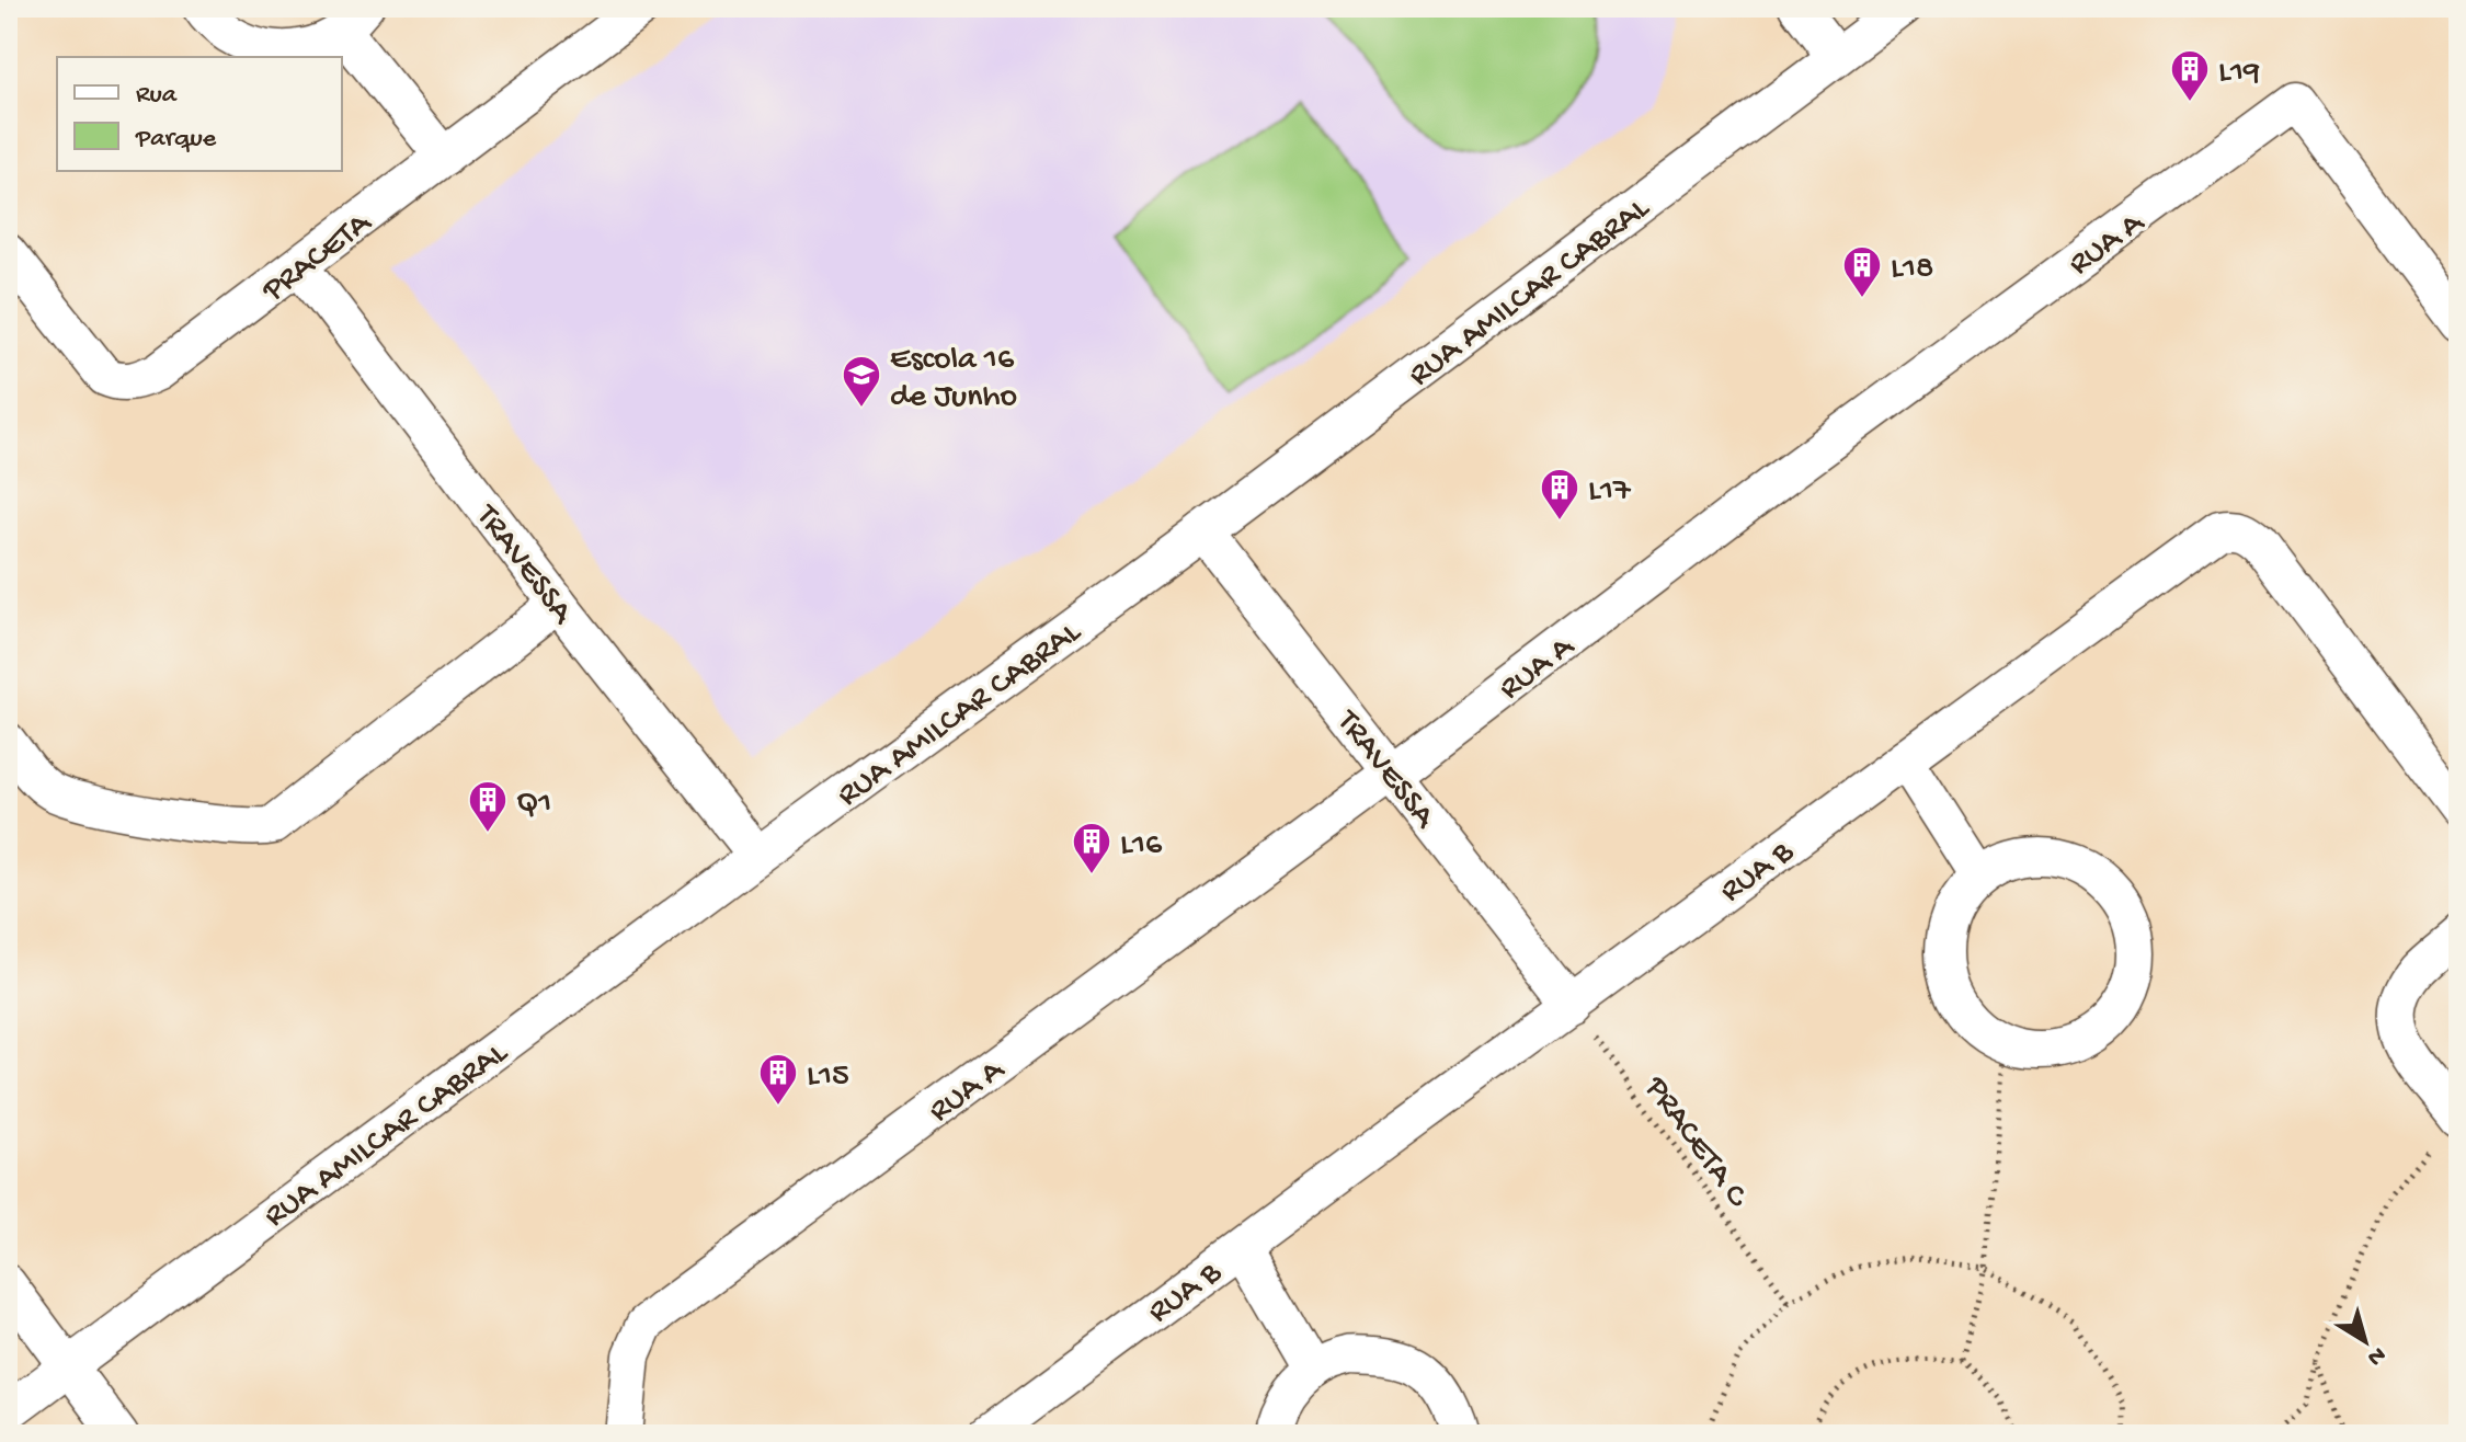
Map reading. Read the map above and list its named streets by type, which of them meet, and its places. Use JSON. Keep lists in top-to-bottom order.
{
  "streets": {
    "street": [
      "RUA A",
      "PRACETA",
      "RUA AMILCAR CABRAL",
      "TRAVESSA",
      "RUA B"
    ],
    "path": ["PRACETA C"]
  },
  "crossings": [
    ["RUA A", "TRAVESSA"],
    ["PRACETA", "TRAVESSA"],
    ["RUA AMILCAR CABRAL", "TRAVESSA"],
    ["TRAVESSA", "RUA B"],
    ["TRAVESSA", "PRACETA C"],
    ["RUA B", "PRACETA C"]
  ],
  "places": {
    "building": [
      "L19",
      "L18",
      "L17",
      "Q1",
      "L16",
      "L15"
    ],
    "school or university": ["Escola 16 de Junho"]
  },
  "legend": ["Rua", "Parque"],
  "north": "bottom right"
}
